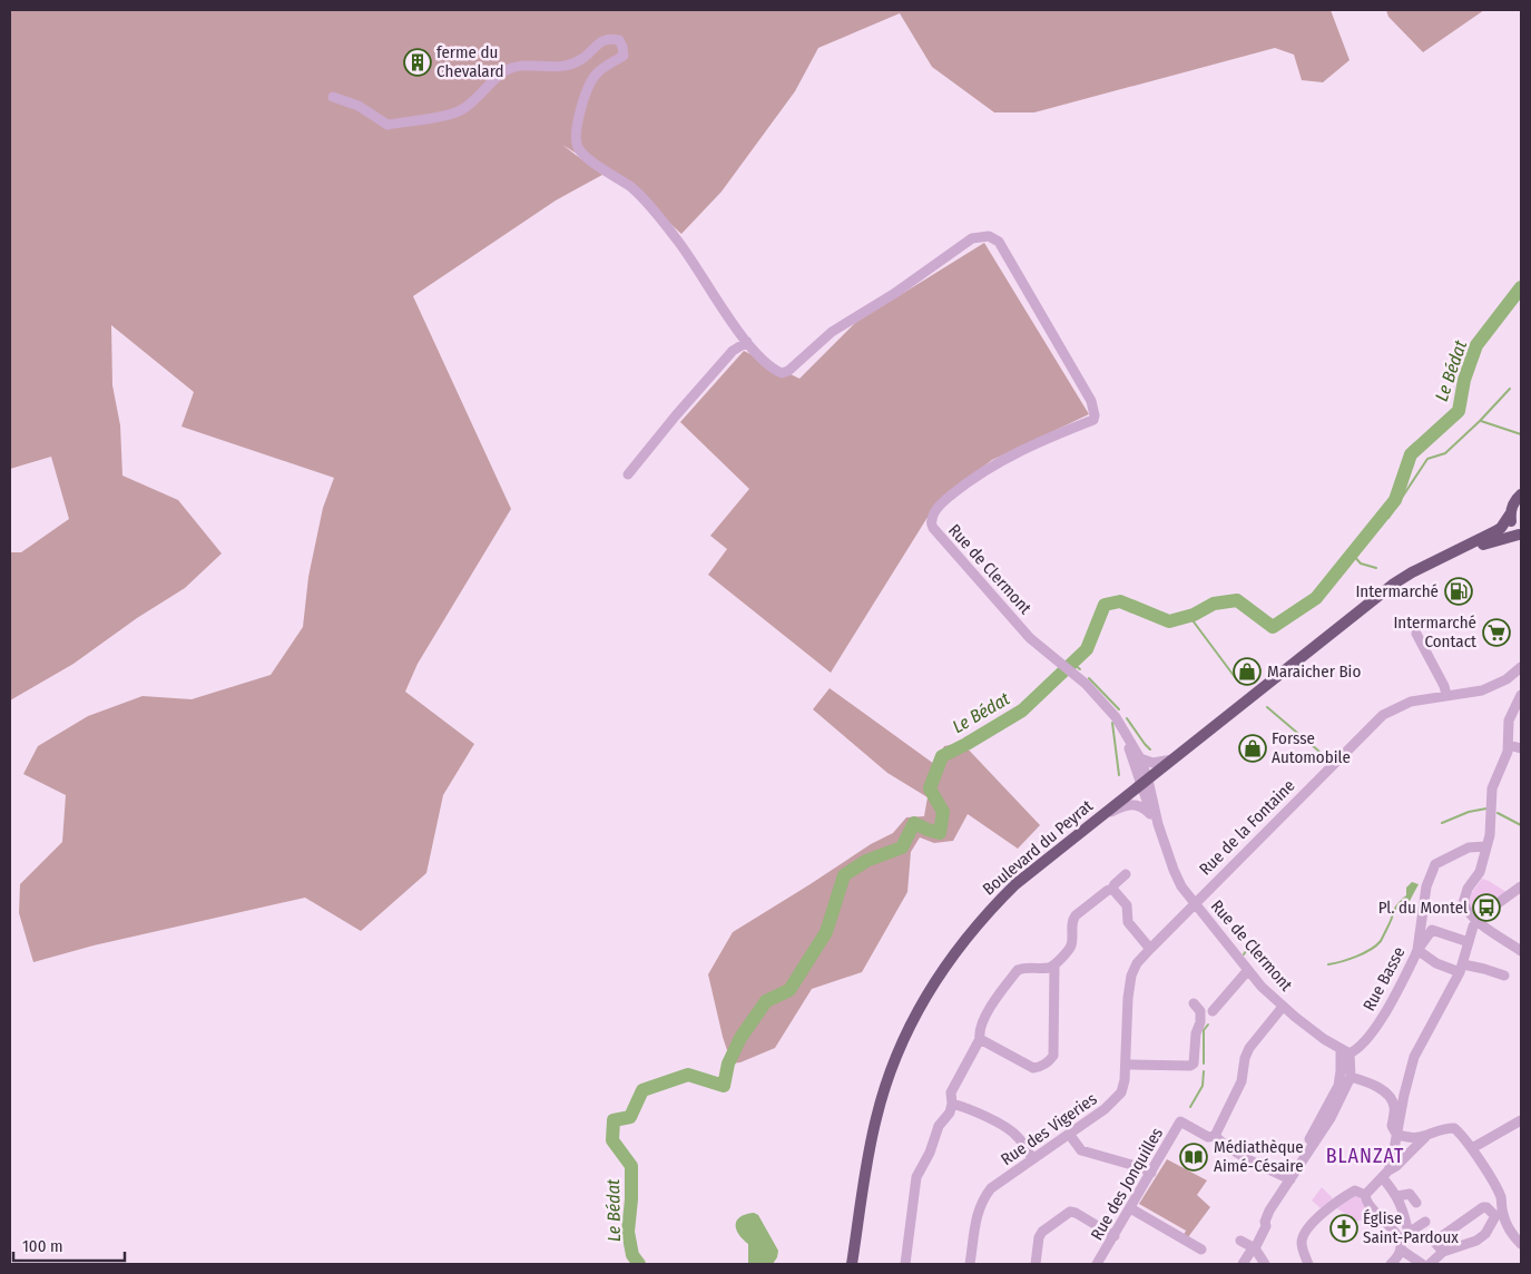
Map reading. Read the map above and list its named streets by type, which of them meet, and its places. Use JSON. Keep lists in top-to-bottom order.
{
  "streets": {
    "main road": ["Boulevard du Peyrat"],
    "street": [
      "Rue de Clermont",
      "Rue de la Fontaine",
      "Rue Basse",
      "Rue des Vigeries",
      "Rue des Jonquilles"
    ]
  },
  "crossings": [
    ["Rue de Clermont", "Rue de la Fontaine"],
    ["Rue de Clermont", "Boulevard du Peyrat"],
    ["Rue de Clermont", "Rue Basse"],
    ["Rue de Clermont", "Rue des Vigeries"],
    ["Rue de la Fontaine", "Rue des Vigeries"]
  ],
  "districts": ["BLANZAT"],
  "water": ["Le Bédat"],
  "places": {
    "building": ["ferme du Chevalard"],
    "fuel station": ["Intermarché"],
    "supermarket": ["Intermarché Contact"],
    "shop": ["Maraicher Bio", "Forsse Automobile"],
    "bus stop": ["Pl. du Montel"],
    "library": ["Médiathèque Aimé-Césaire"],
    "church": ["Église Saint-Pardoux"]
  },
  "scale_bar": "100 m"
}
